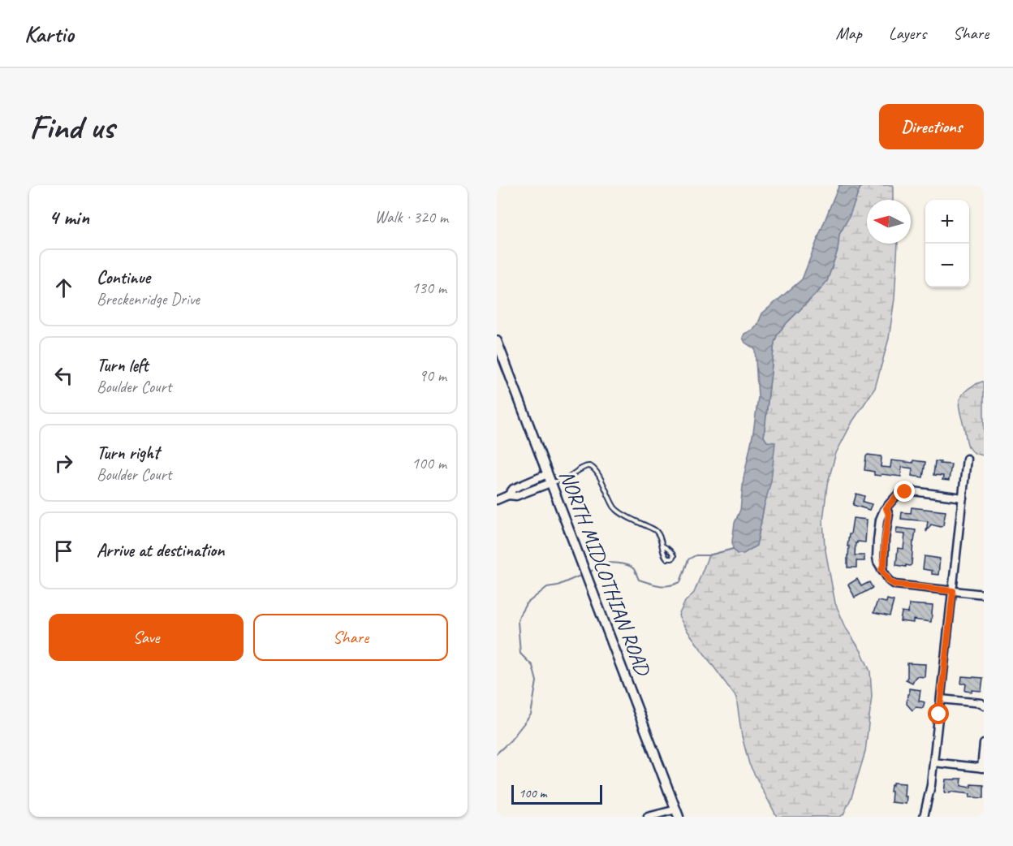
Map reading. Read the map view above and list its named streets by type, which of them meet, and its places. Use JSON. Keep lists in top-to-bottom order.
{
  "streets": {
    "main road": ["NORTH MIDLOTHIAN ROAD"]
  },
  "scale_bar": "100 m",
  "north": "left",
  "page": {
    "header": "Kartio",
    "nav": ["Map", "Layers", "Share"],
    "buttons": [
      "Directions",
      ["Save", "Share"]
    ],
    "title": "Find us",
    "heading": ["4 min", "Walk · 320 m"],
    "map_buttons": ["+", "−"],
    "list": [
      ["Continue", "Breckenridge Drive", "130 m"],
      ["Turn left", "Boulder Court", "90 m"],
      ["Turn right", "Boulder Court", "100 m"],
      "Arrive at destination"
    ],
    "scale": "100 m"
  }
}
